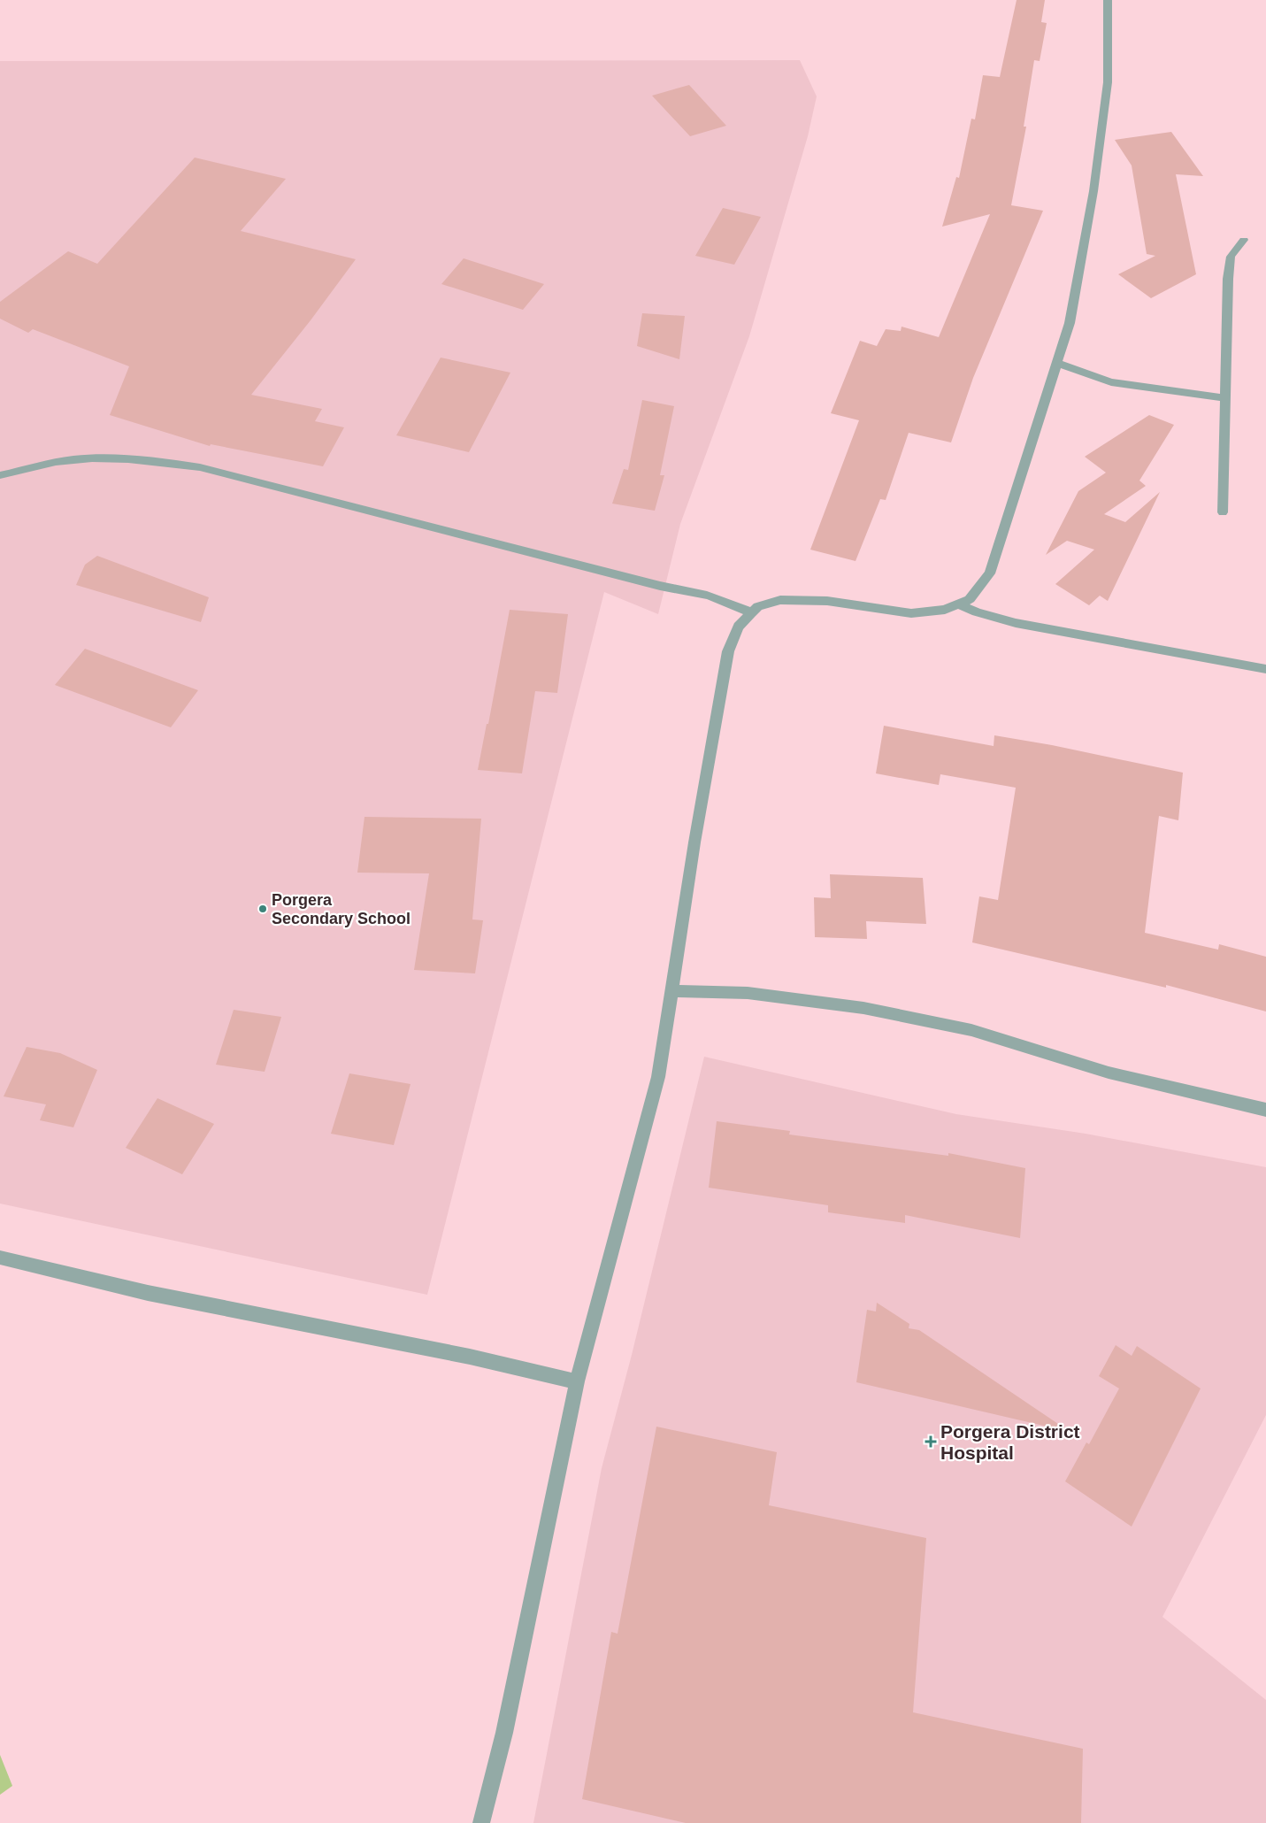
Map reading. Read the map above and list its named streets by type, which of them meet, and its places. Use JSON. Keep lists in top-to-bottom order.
{
  "places": {
    "other": ["Porgera Secondary School"],
    "health": ["Porgera District Hospital"]
  }
}
